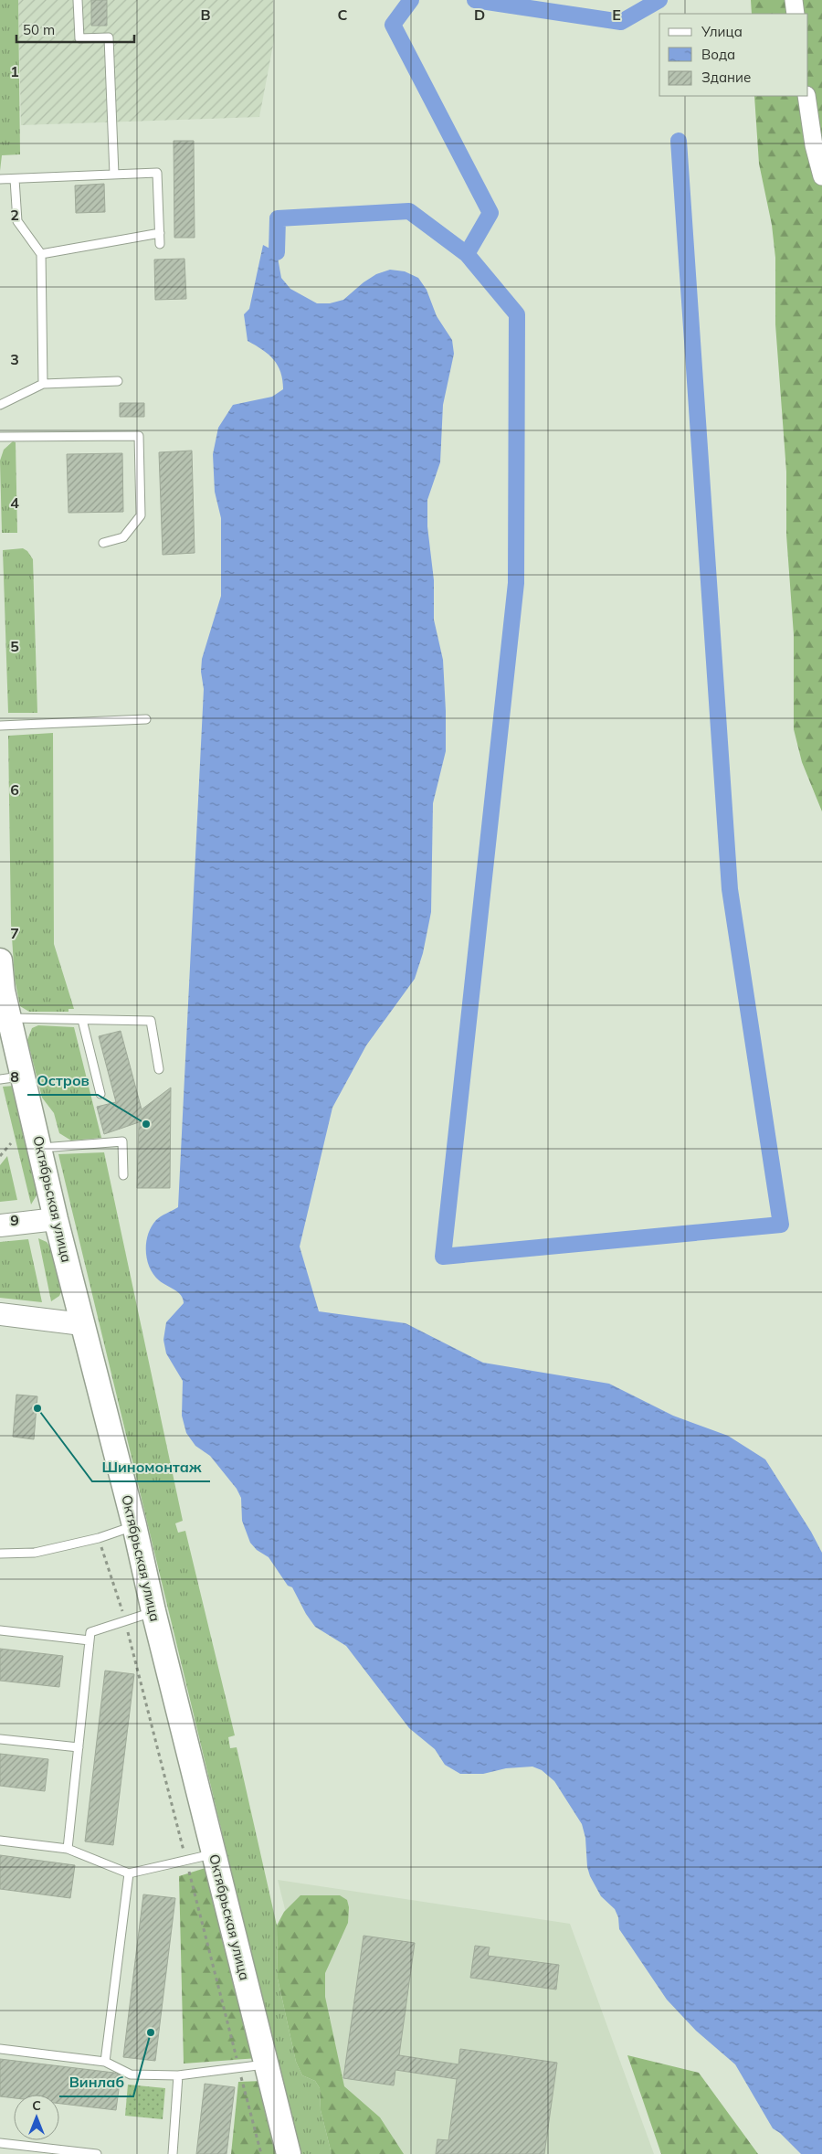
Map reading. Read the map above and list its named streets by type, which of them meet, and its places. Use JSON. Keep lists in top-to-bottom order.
{
  "streets": {
    "main road": ["Октябрьская улица"]
  },
  "places": ["Остров", "Шиномонтаж", "Винлаб"],
  "legend": ["Улица", "Вода", "Здание"],
  "scale_bar": "50 m",
  "north": "top",
  "grid": {
    "columns": [
      "B",
      "C",
      "D",
      "E"
    ],
    "rows": [
      "1",
      "2",
      "3",
      "4",
      "5",
      "6",
      "7",
      "8",
      "9"
    ]
  }
}
